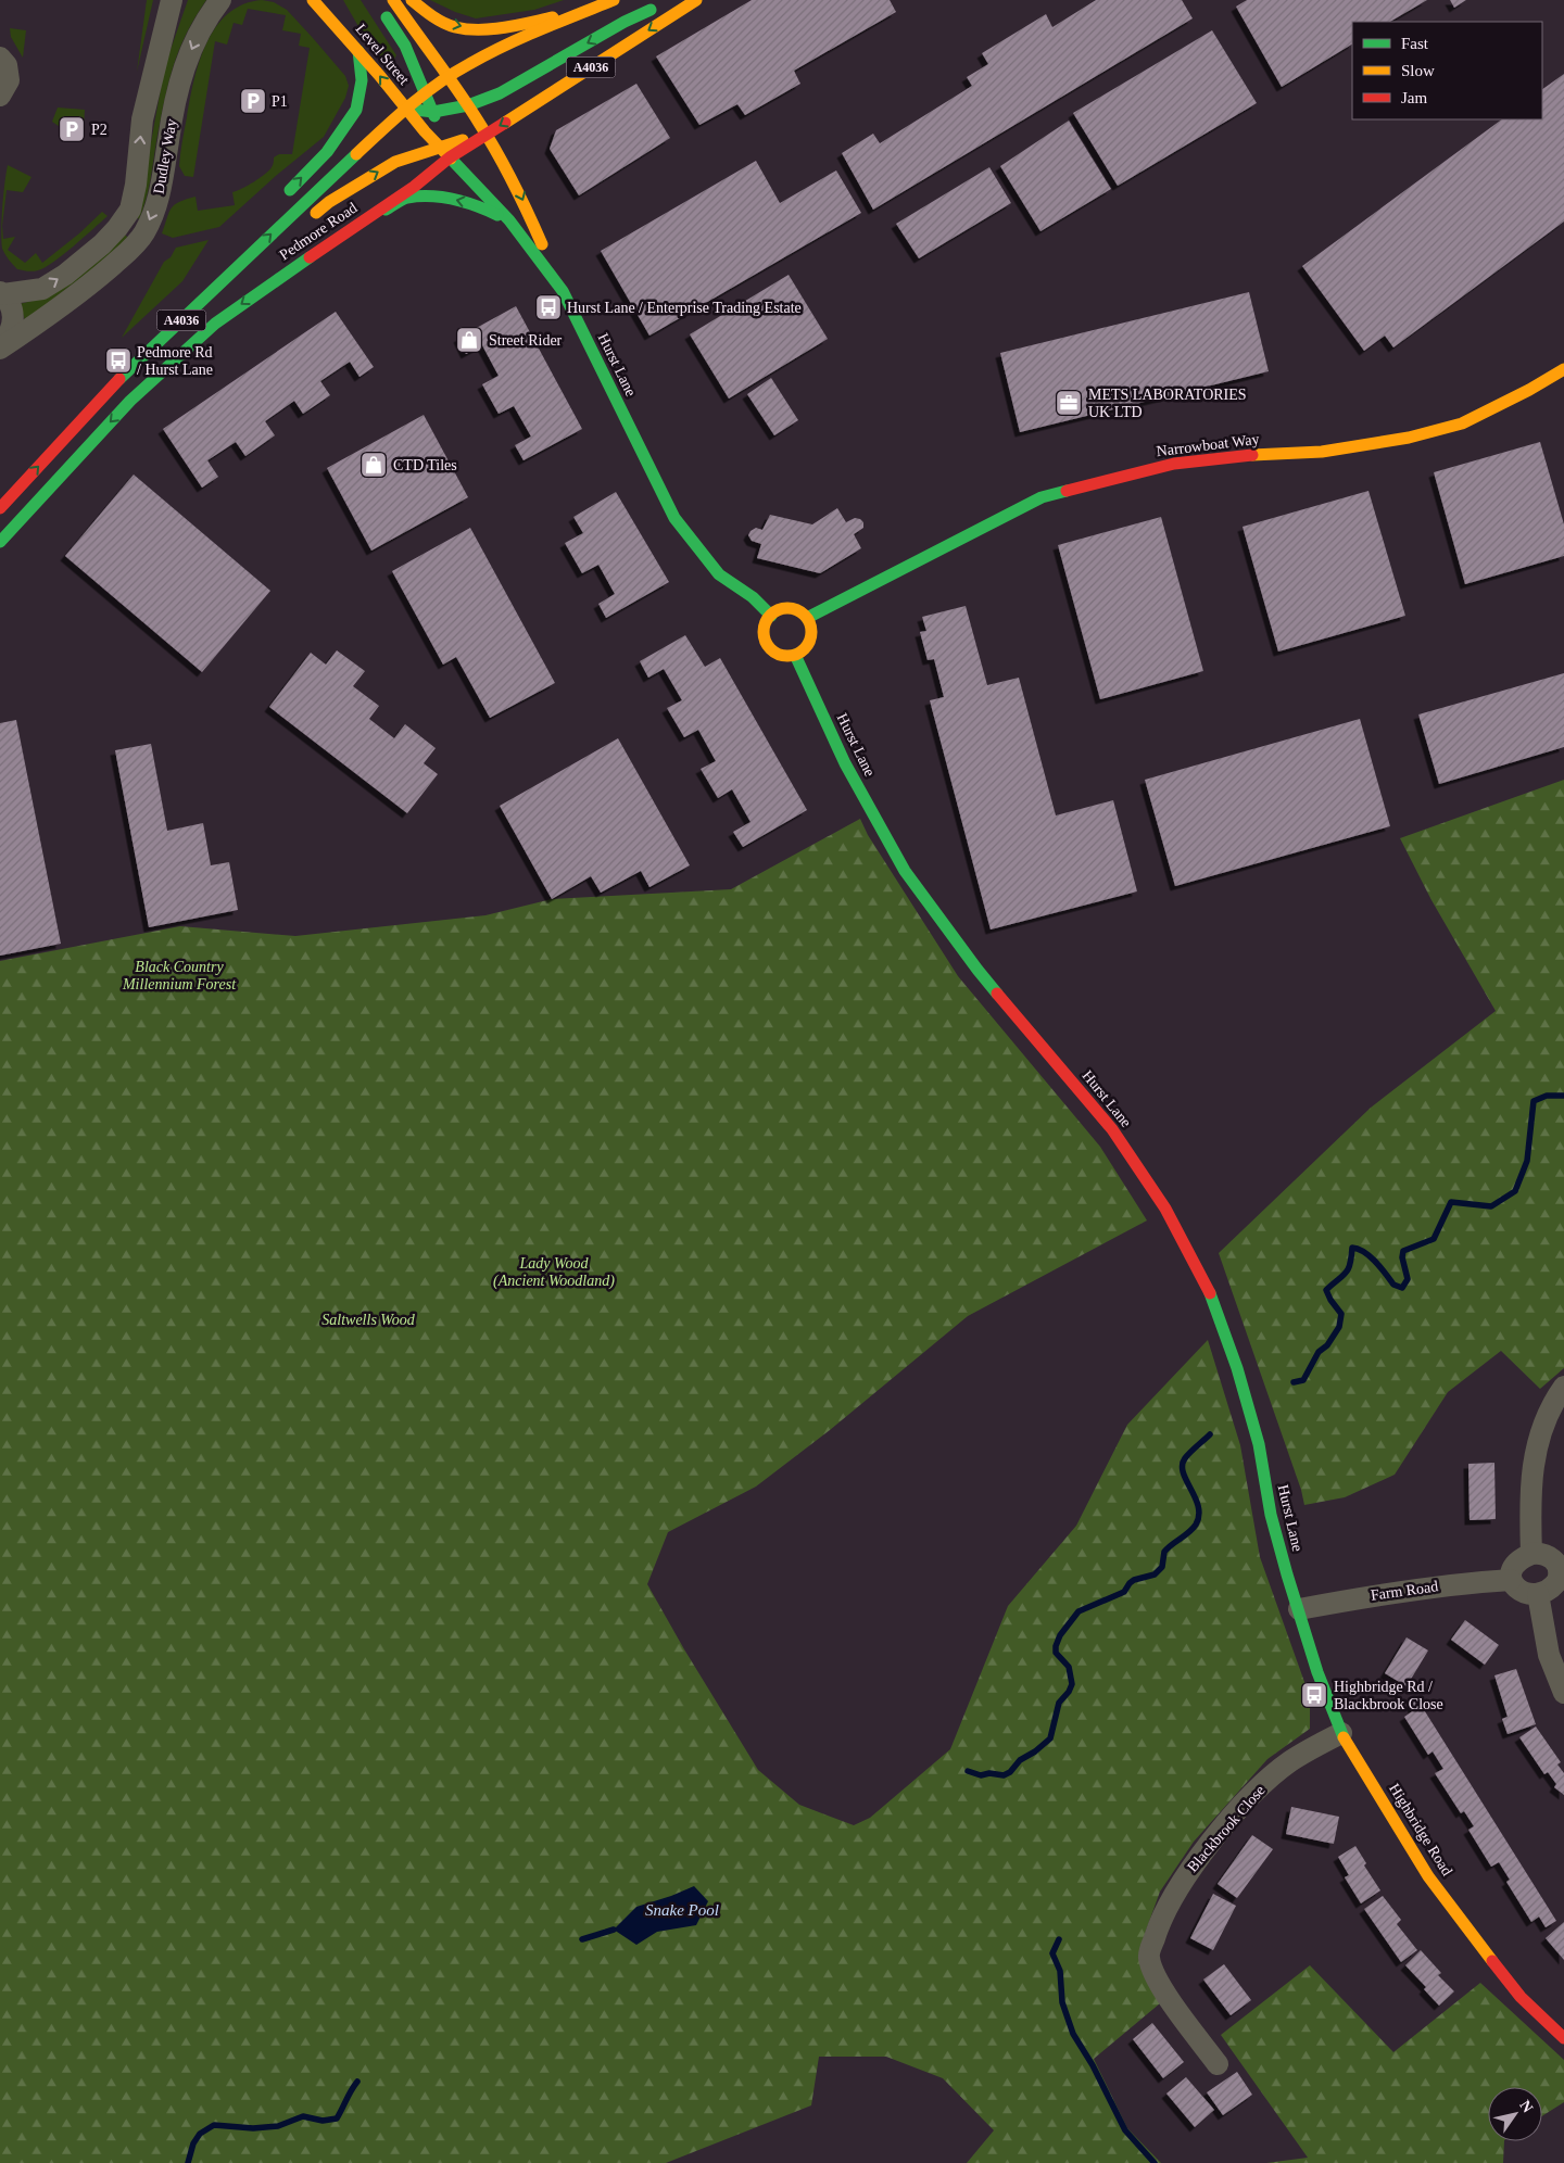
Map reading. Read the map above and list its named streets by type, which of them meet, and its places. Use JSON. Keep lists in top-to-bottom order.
{
  "streets": {
    "main road": [
      "Level Street",
      "A4036",
      "Pedmore Road",
      "Hurst Lane",
      "Narrowboat Way",
      "Highbridge Road"
    ],
    "street": ["Dudley Way", "Farm Road", "Blackbrook Close"]
  },
  "crossings": [
    ["Level Street", "Pedmore Road"],
    ["Level Street", "Hurst Lane"],
    ["Pedmore Road", "Hurst Lane"],
    ["Hurst Lane", "Narrowboat Way"],
    ["Hurst Lane", "Farm Road"],
    ["Hurst Lane", "Highbridge Road"],
    ["Farm Road", "Highbridge Road"],
    ["Blackbrook Close", "Highbridge Road"]
  ],
  "water": ["Snake Pool"],
  "parks": ["Black Country Millennium Forest", "Lady Wood (Ancient Woodland)", "Saltwells Wood"],
  "places": {
    "parking": ["P1", "P2"],
    "bus stop": ["Hurst Lane / Enterprise Trading Estate", "Pedmore Rd / Hurst Lane", "Highbridge Rd / Blackbrook Close"],
    "shop": ["Street Rider", "CTD Tiles"],
    "office": ["METS LABORATORIES UK LTD"]
  },
  "legend": ["Fast", "Slow", "Jam"],
  "north": "top right"
}
